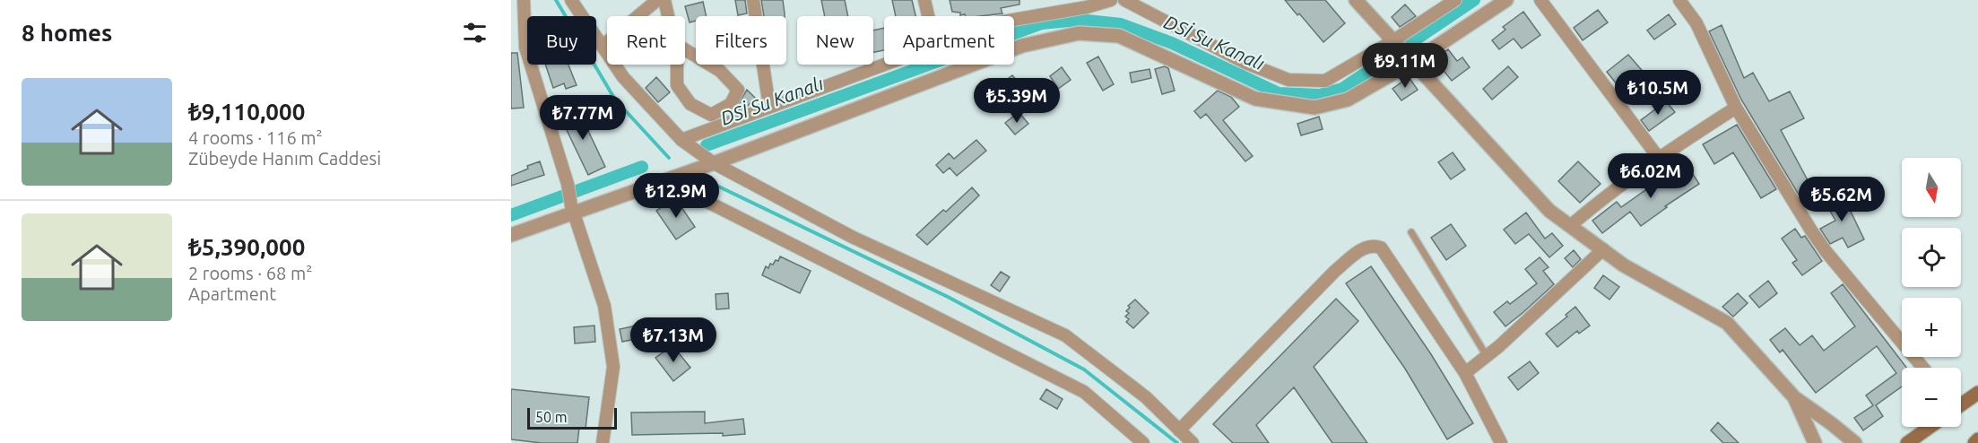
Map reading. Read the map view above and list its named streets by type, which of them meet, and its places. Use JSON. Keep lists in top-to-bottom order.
{
  "water": ["DSİ Su Kanalı"],
  "scale_bar": "50 m",
  "north": "bottom",
  "page": {
    "heading": "8 homes",
    "chip": [
      "Buy",
      "Rent",
      "Filters",
      "New",
      "Apartment"
    ],
    "price": [
      "₺9.11M",
      "₺10.5M",
      "₺5.39M",
      "₺7.77M",
      "₺6.02M",
      "₺12.9M",
      "₺5.62M",
      "₺7.13M"
    ],
    "list": [
      {
        "name": "₺9,110,000",
        "note": "4 rooms · 116 m² · Zübeyde Hanım Caddesi"
      },
      {
        "name": "₺5,390,000",
        "note": "2 rooms · 68 m² · Apartment"
      }
    ],
    "map_buttons": ["+", "−"],
    "scale": "50 m"
  }
}
